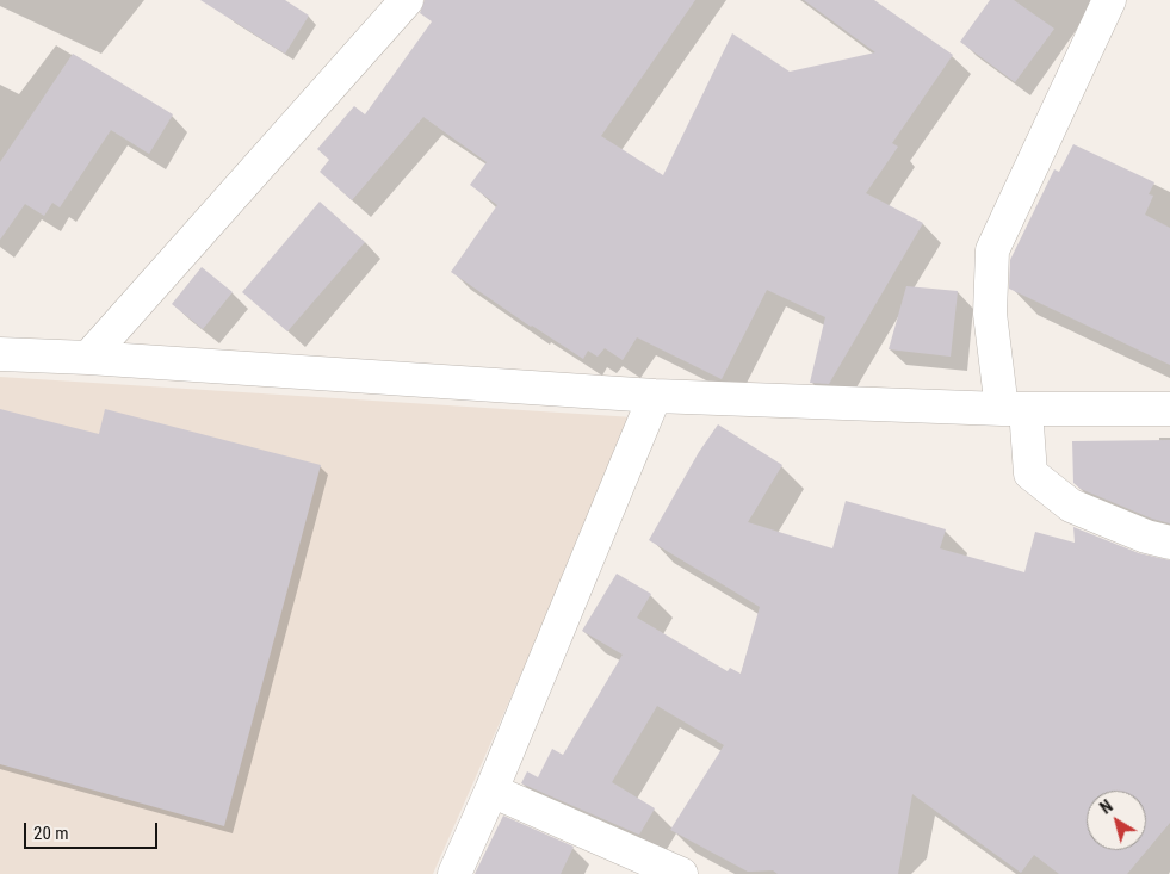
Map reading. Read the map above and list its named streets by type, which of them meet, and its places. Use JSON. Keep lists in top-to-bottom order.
{
  "scale_bar": "20 m",
  "north": "top left"
}
